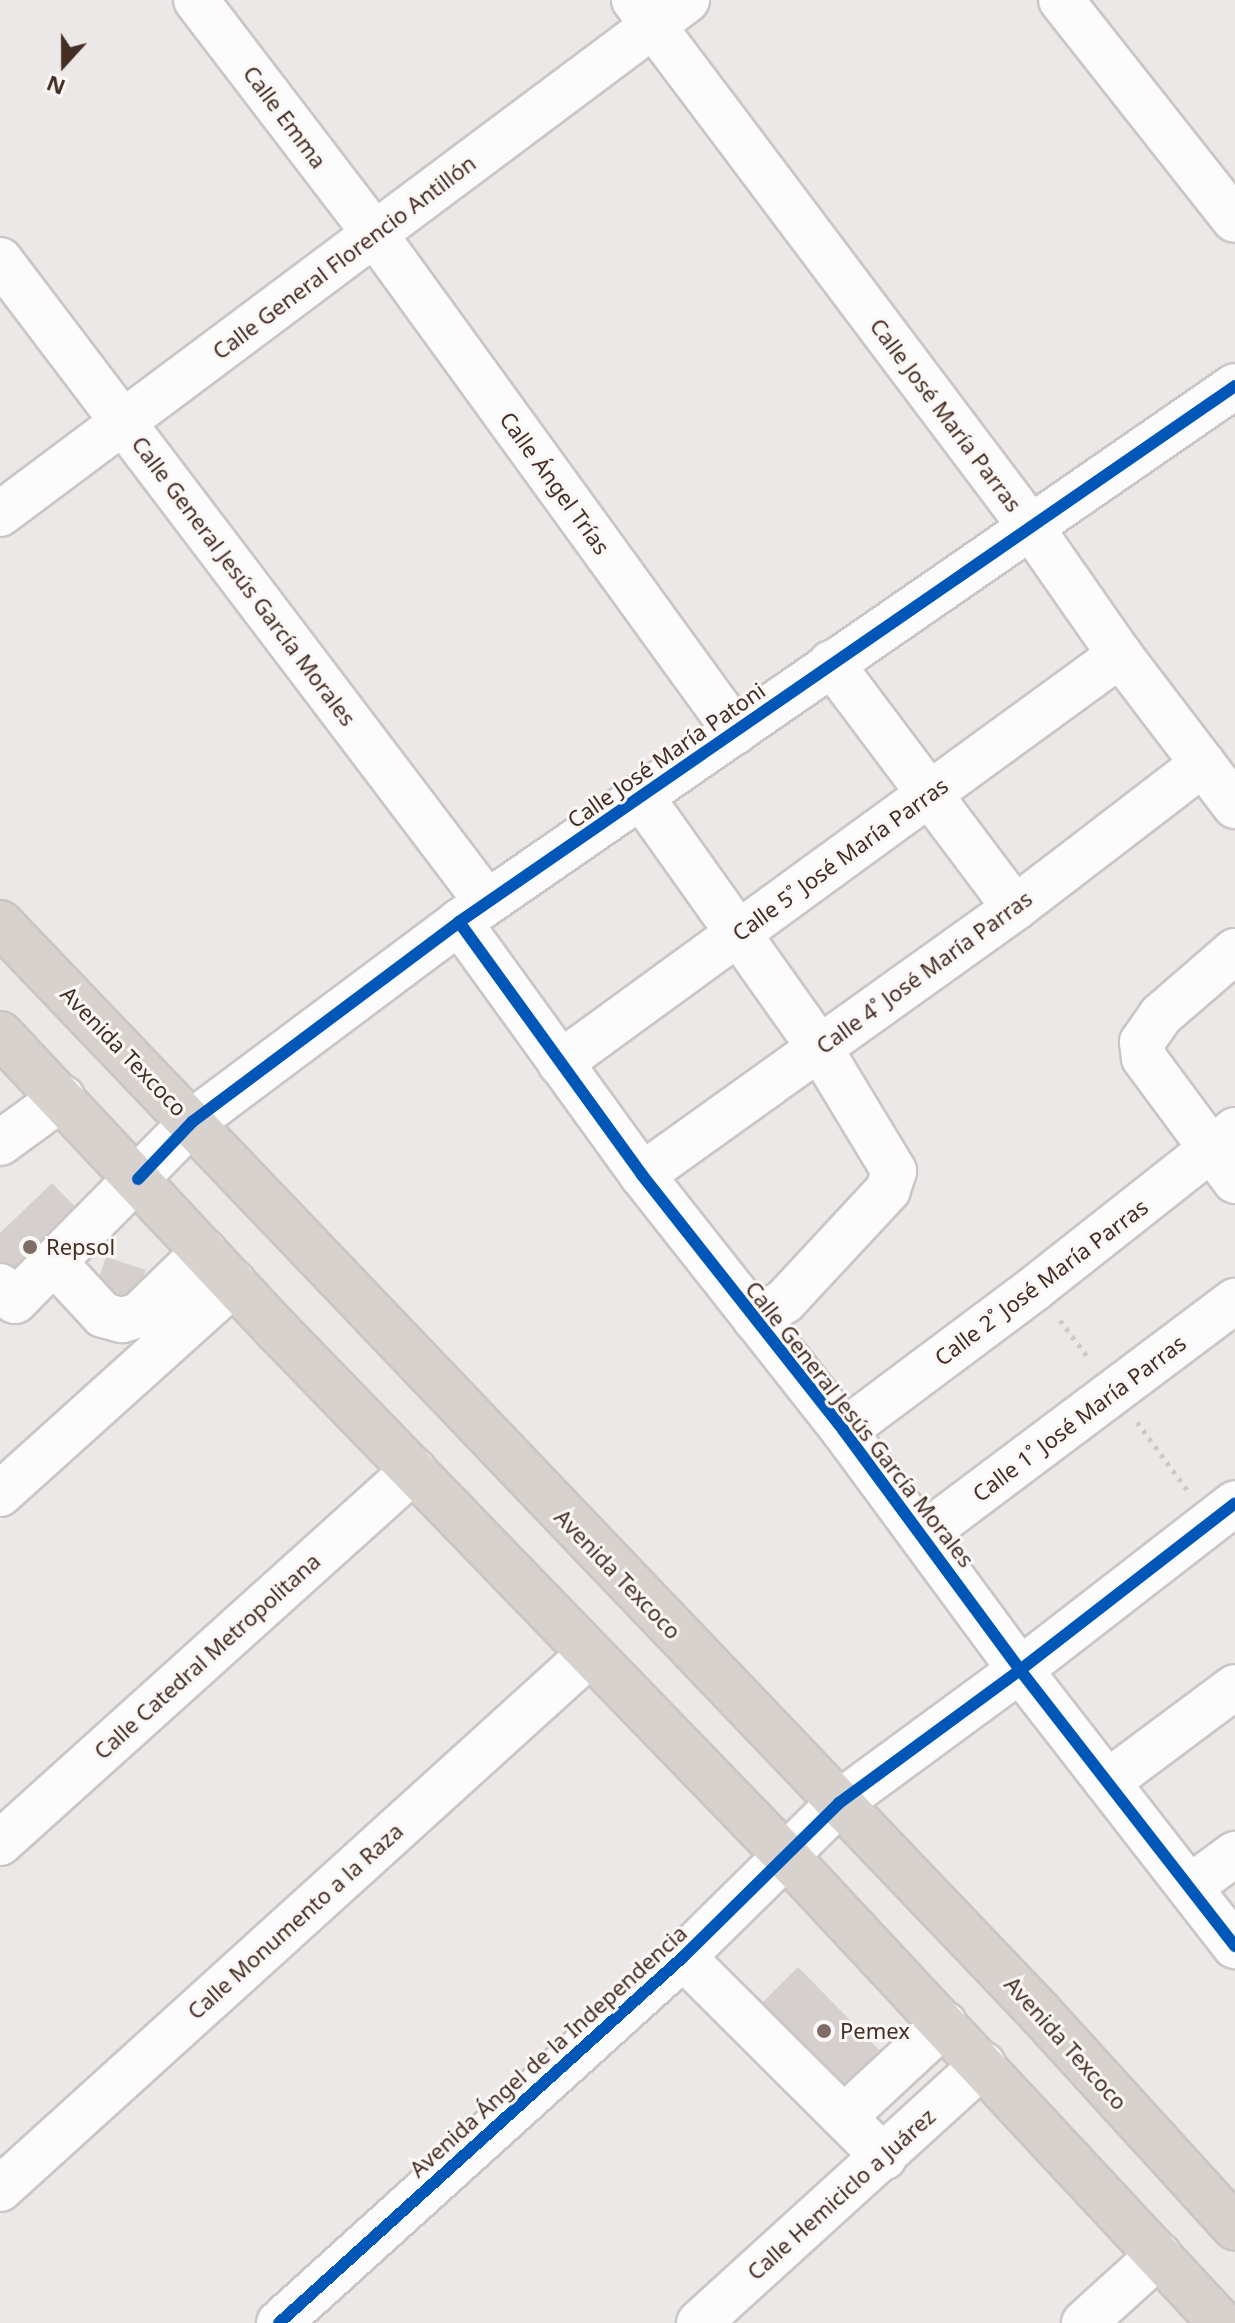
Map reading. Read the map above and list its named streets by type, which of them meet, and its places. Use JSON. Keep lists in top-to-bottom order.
{
  "streets": {
    "main road": ["Avenida Texcoco"],
    "street": [
      "Calle Emma",
      "Calle General Florencio Antillón",
      "Calle José María Parras",
      "Calle Ángel Trías",
      "Calle General Jesús García Morales",
      "Calle José María Patoni",
      "Calle 5˚ José María Parras",
      "Calle 4˚ José María Parras",
      "Calle 2˚ José María Parras",
      "Calle 1˚ José María Parras",
      "Calle Catedral Metropolitana",
      "Calle Monumento a la Raza",
      "Avenida Ángel de la Independencia",
      "Calle Hemiciclo a Juárez"
    ]
  },
  "crossings": [
    ["Calle Emma", "Calle General Florencio Antillón"],
    ["Calle Emma", "Calle Ángel Trías"],
    ["Calle General Florencio Antillón", "Calle José María Parras"],
    ["Calle General Florencio Antillón", "Calle Ángel Trías"],
    ["Calle General Florencio Antillón", "Calle General Jesús García Morales"],
    ["Calle José María Parras", "Calle José María Patoni"],
    ["Calle José María Parras", "Calle 5˚ José María Parras"],
    ["Calle José María Parras", "Calle 4˚ José María Parras"],
    ["Calle Ángel Trías", "Calle José María Patoni"],
    ["Calle General Jesús García Morales", "Calle José María Patoni"],
    ["Calle General Jesús García Morales", "Calle 5˚ José María Parras"],
    ["Calle General Jesús García Morales", "Calle 4˚ José María Parras"],
    ["Calle General Jesús García Morales", "Calle 2˚ José María Parras"],
    ["Calle General Jesús García Morales", "Calle 1˚ José María Parras"],
    ["Calle General Jesús García Morales", "Avenida Ángel de la Independencia"],
    ["Calle José María Patoni", "Avenida Texcoco"],
    ["Avenida Texcoco", "Avenida Ángel de la Independencia"]
  ],
  "places": ["Repsol", "Pemex"],
  "north": "bottom"
}
